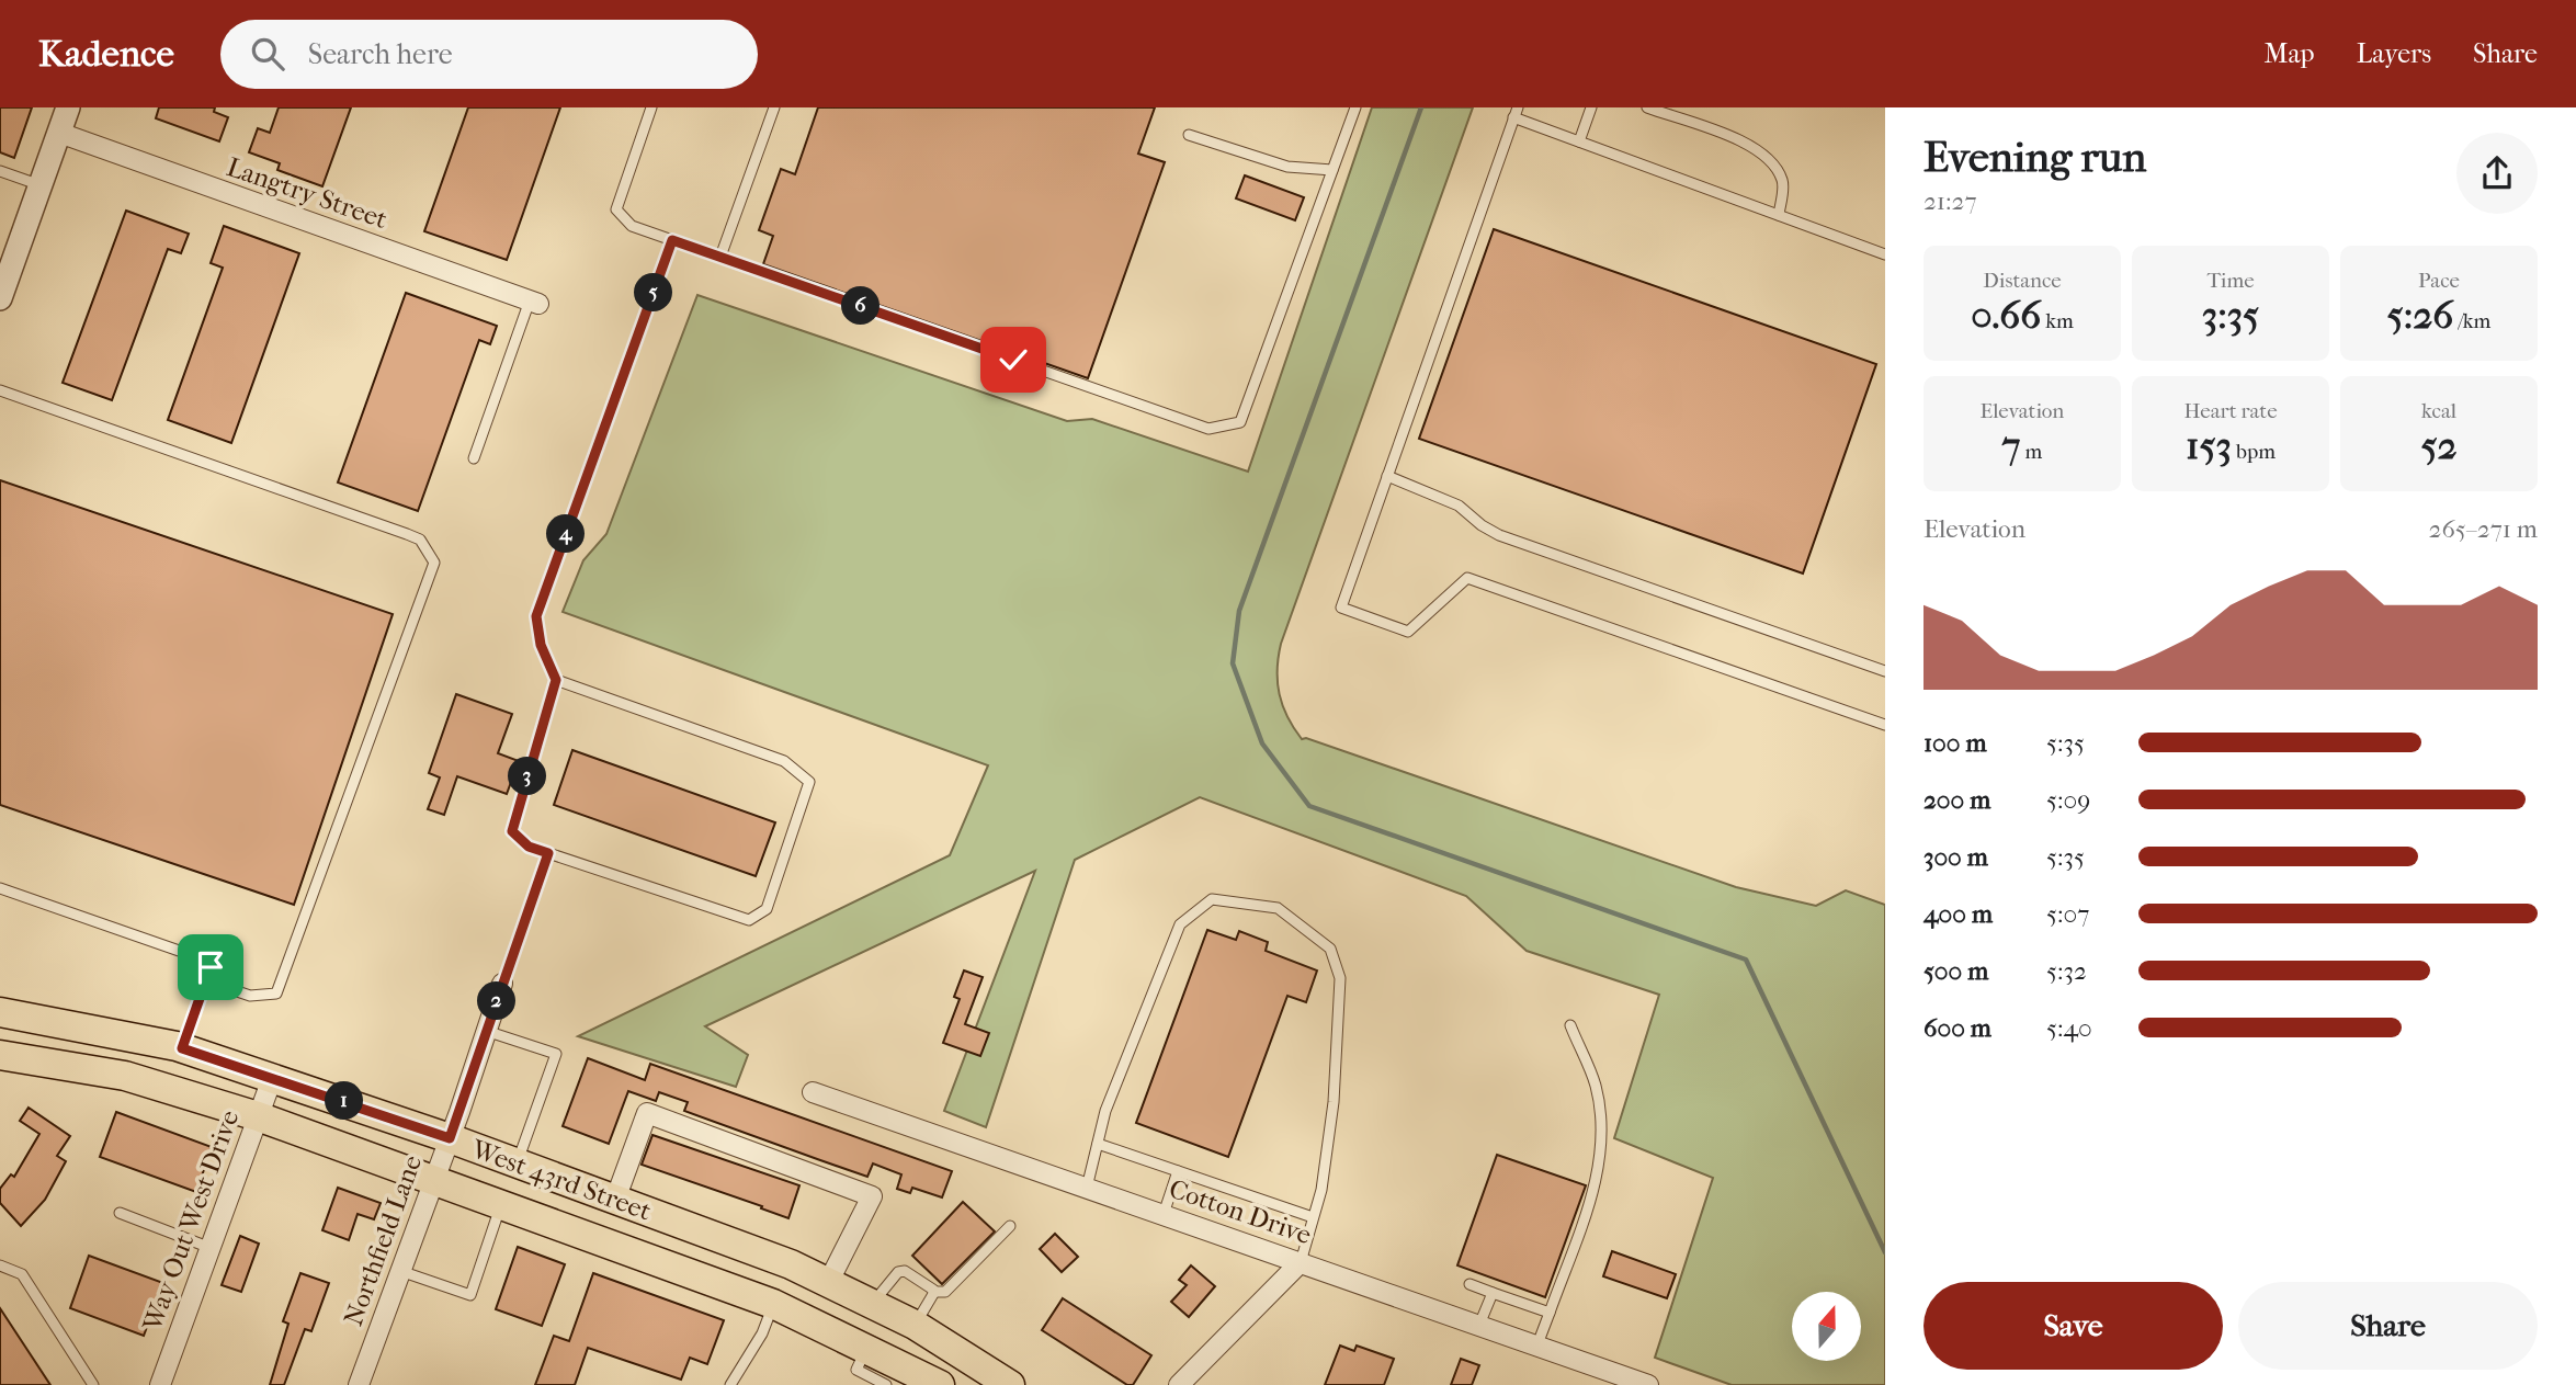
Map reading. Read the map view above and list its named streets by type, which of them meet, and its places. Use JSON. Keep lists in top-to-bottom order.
{
  "streets": {
    "main road": ["West 43rd Street"],
    "street": [
      "Langtry Street",
      "Cotton Drive",
      "Way Out West Drive",
      "Northfield Lane"
    ]
  },
  "crossings": [
    ["West 43rd Street", "Way Out West Drive"],
    ["West 43rd Street", "Northfield Lane"]
  ],
  "north": "top",
  "page": {
    "header": "Kadence",
    "search": "Search here",
    "nav": ["Map", "Layers", "Share"],
    "heading": ["Evening run", "21:27"],
    "stats": [
      ["Distance", "0.66 km"],
      ["Time", "3:35"],
      ["Pace", "5:26 /km"],
      ["Elevation", "7 m"],
      ["Heart rate", "153 bpm"],
      ["kcal", "52"]
    ],
    "pins": [
      "5",
      "6",
      "4",
      "3",
      "2",
      "1"
    ],
    "chart": ["Elevation", "265–271 m"],
    "list": [
      {
        "name": "100 m",
        "note": "5:35"
      },
      {
        "name": "200 m",
        "note": "5:09"
      },
      {
        "name": "300 m",
        "note": "5:35"
      },
      {
        "name": "400 m",
        "note": "5:07"
      },
      {
        "name": "500 m",
        "note": "5:32"
      },
      {
        "name": "600 m",
        "note": "5:40"
      }
    ],
    "buttons": ["Save", "Share"]
  }
}
